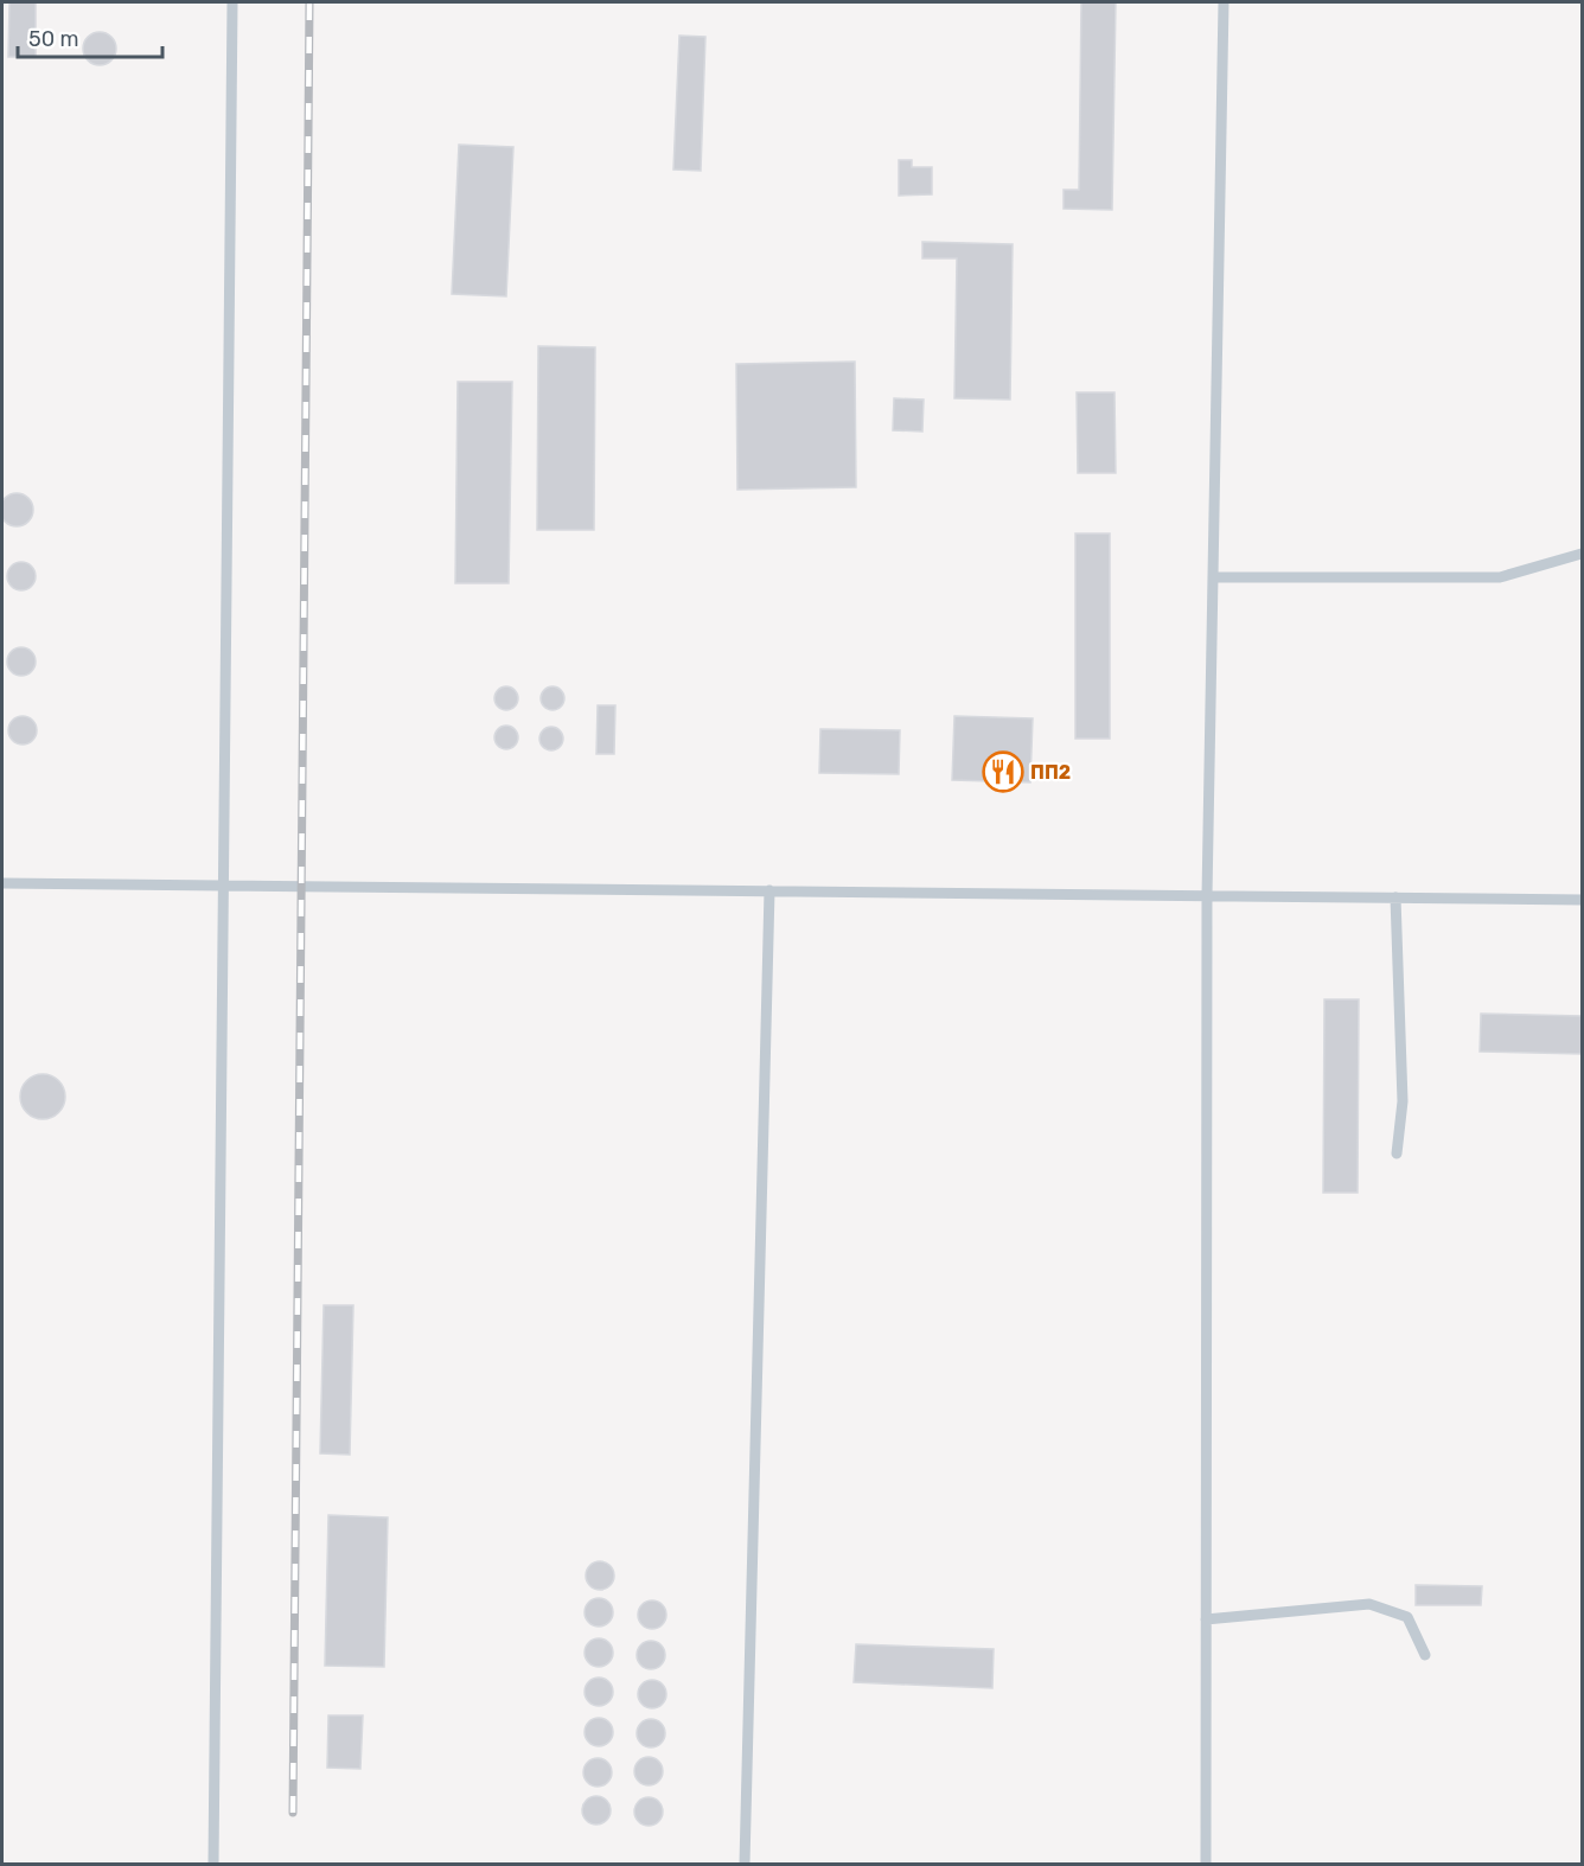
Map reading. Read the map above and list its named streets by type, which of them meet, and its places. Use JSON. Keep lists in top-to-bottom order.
{
  "places": {
    "restaurant": ["ПП2"]
  },
  "scale_bar": "50 m"
}
